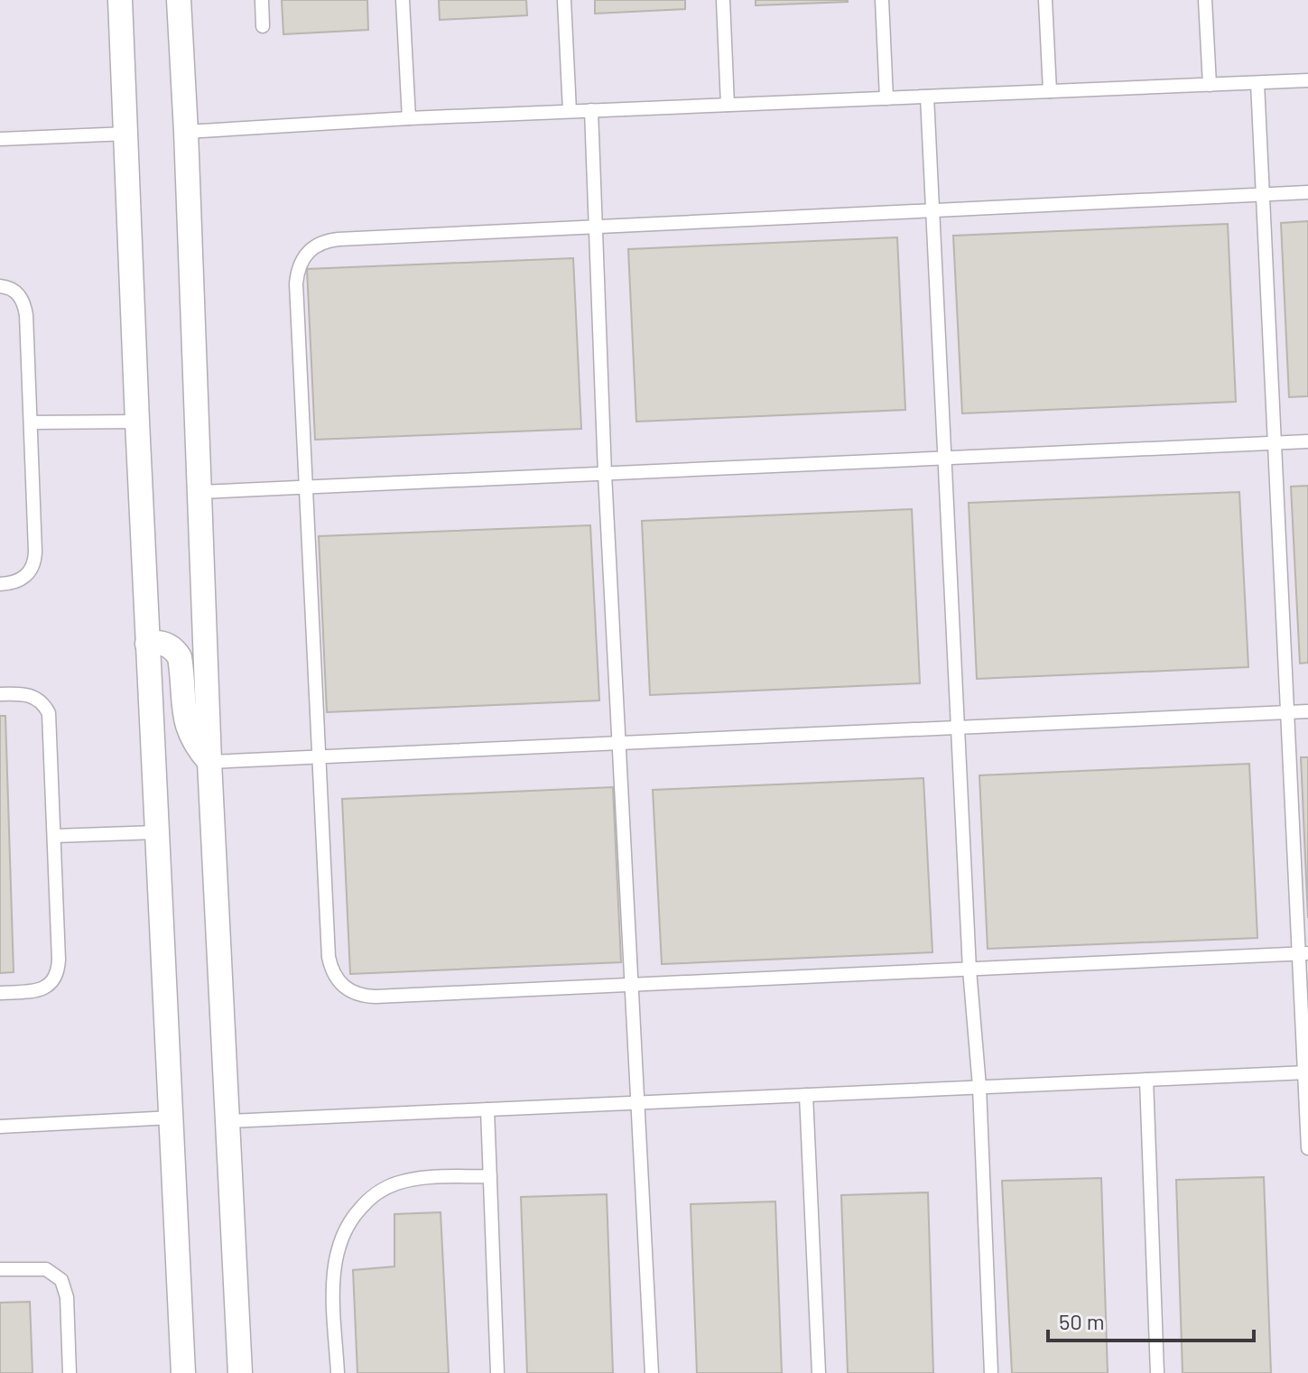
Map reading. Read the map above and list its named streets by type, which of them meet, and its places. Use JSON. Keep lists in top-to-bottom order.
{
  "scale_bar": "50 m"
}
